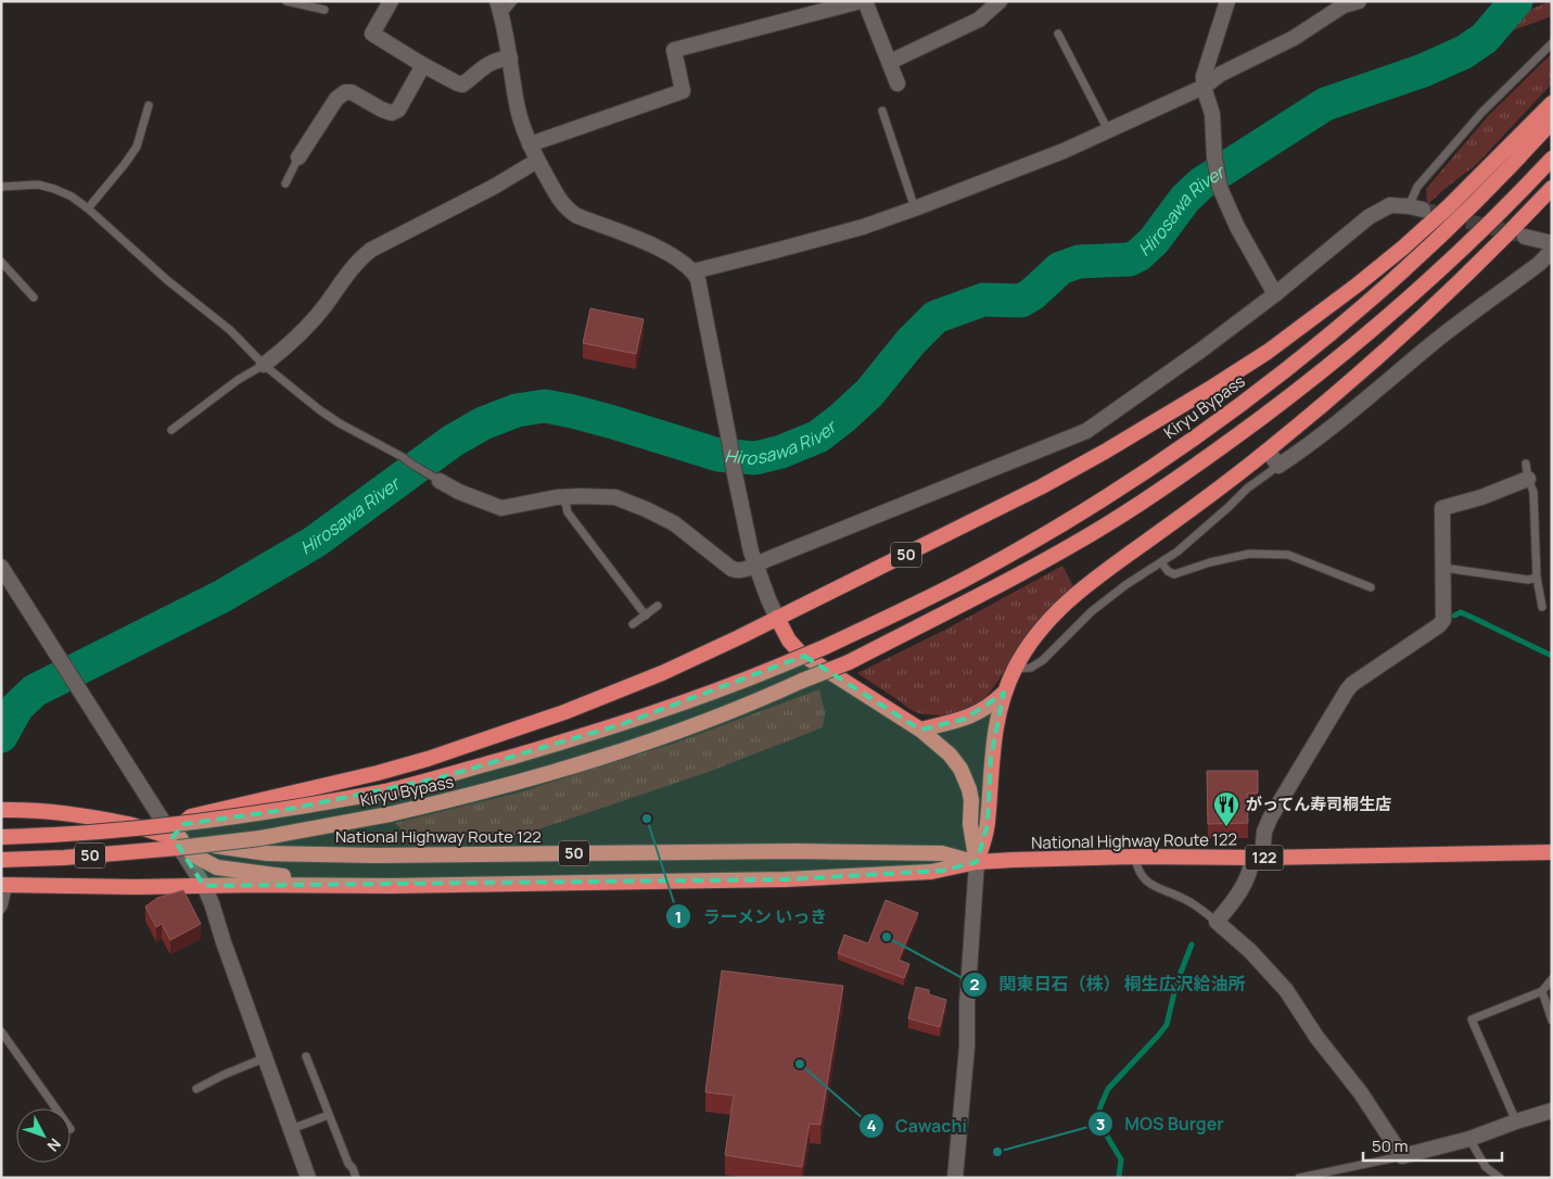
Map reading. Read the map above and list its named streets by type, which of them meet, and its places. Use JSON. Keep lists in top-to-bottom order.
{
  "streets": {
    "highway": [
      "Kiryu Bypass",
      "50",
      "National Highway Route 122",
      "122"
    ]
  },
  "crossings": [
    ["50", "National Highway Route 122"]
  ],
  "water": ["Hirosawa River"],
  "places": {
    "other": [
      "ラーメン いっき",
      "関東日石（株） 桐生広沢給油所",
      "Cawachi",
      "MOS Burger"
    ],
    "restaurant": ["がってん寿司桐生店"]
  },
  "scale_bar": "50 m",
  "north": "bottom right"
}
